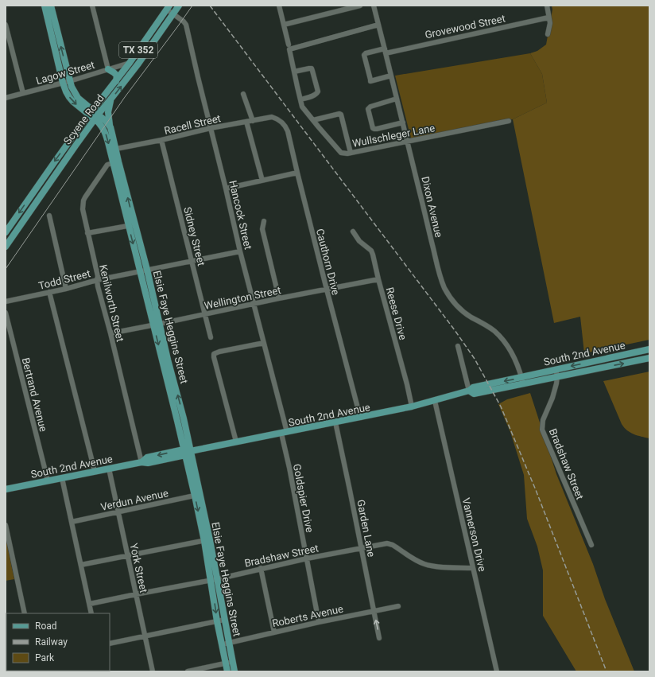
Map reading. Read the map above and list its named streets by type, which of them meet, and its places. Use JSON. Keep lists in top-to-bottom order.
{
  "streets": {
    "main road": [
      "TX 352",
      "Scyene Road",
      "Elsie Faye Heggins Street",
      "South 2nd Avenue"
    ],
    "street": [
      "Grovewood Street",
      "Lagow Street",
      "Racell Street",
      "Wullschleger Lane",
      "Dixon Avenue",
      "Hancock Street",
      "Sidney Street",
      "Cauthorn Drive",
      "Todd Street",
      "Wellington Street",
      "Kenilworth Street",
      "Reese Drive",
      "Bertrand Avenue",
      "Bradshaw Street",
      "Goldspier Drive",
      "Verdun Avenue",
      "Garden Lane",
      "Vannerson Drive",
      "York Street",
      "Roberts Avenue"
    ]
  },
  "crossings": [
    ["Grovewood Street", "Dixon Avenue"],
    ["Lagow Street", "Scyene Road"],
    ["Lagow Street", "Elsie Faye Heggins Street"],
    ["Scyene Road", "Hancock Street"],
    ["Scyene Road", "Elsie Faye Heggins Street"],
    ["Racell Street", "Hancock Street"],
    ["Racell Street", "Sidney Street"],
    ["Racell Street", "Cauthorn Drive"],
    ["Racell Street", "Elsie Faye Heggins Street"],
    ["Wullschleger Lane", "Dixon Avenue"],
    ["Dixon Avenue", "South 2nd Avenue"],
    ["Hancock Street", "Todd Street"],
    ["Hancock Street", "Wellington Street"],
    ["Hancock Street", "South 2nd Avenue"],
    ["Hancock Street", "Goldspier Drive"],
    ["Sidney Street", "Todd Street"],
    ["Sidney Street", "Wellington Street"],
    ["Cauthorn Drive", "Wellington Street"],
    ["Cauthorn Drive", "South 2nd Avenue"],
    ["Todd Street", "Kenilworth Street"],
    ["Todd Street", "Elsie Faye Heggins Street"],
    ["Wellington Street", "Kenilworth Street"],
    ["Wellington Street", "Reese Drive"],
    ["Wellington Street", "Elsie Faye Heggins Street"],
    ["Kenilworth Street", "Elsie Faye Heggins Street"],
    ["Kenilworth Street", "South 2nd Avenue"],
    ["Reese Drive", "South 2nd Avenue"],
    ["Elsie Faye Heggins Street", "South 2nd Avenue"],
    ["Elsie Faye Heggins Street", "Bradshaw Street"],
    ["Elsie Faye Heggins Street", "Verdun Avenue"],
    ["Elsie Faye Heggins Street", "Roberts Avenue"],
    ["South 2nd Avenue", "Bertrand Avenue"],
    ["South 2nd Avenue", "Bradshaw Street"],
    ["South 2nd Avenue", "Goldspier Drive"],
    ["South 2nd Avenue", "Garden Lane"],
    ["South 2nd Avenue", "Vannerson Drive"],
    ["South 2nd Avenue", "York Street"],
    ["Bradshaw Street", "Goldspier Drive"],
    ["Bradshaw Street", "Garden Lane"],
    ["Bradshaw Street", "Vannerson Drive"],
    ["Bradshaw Street", "York Street"],
    ["Goldspier Drive", "Roberts Avenue"],
    ["Verdun Avenue", "York Street"],
    ["Garden Lane", "Roberts Avenue"]
  ],
  "legend": ["Road", "Railway", "Park"]
}
